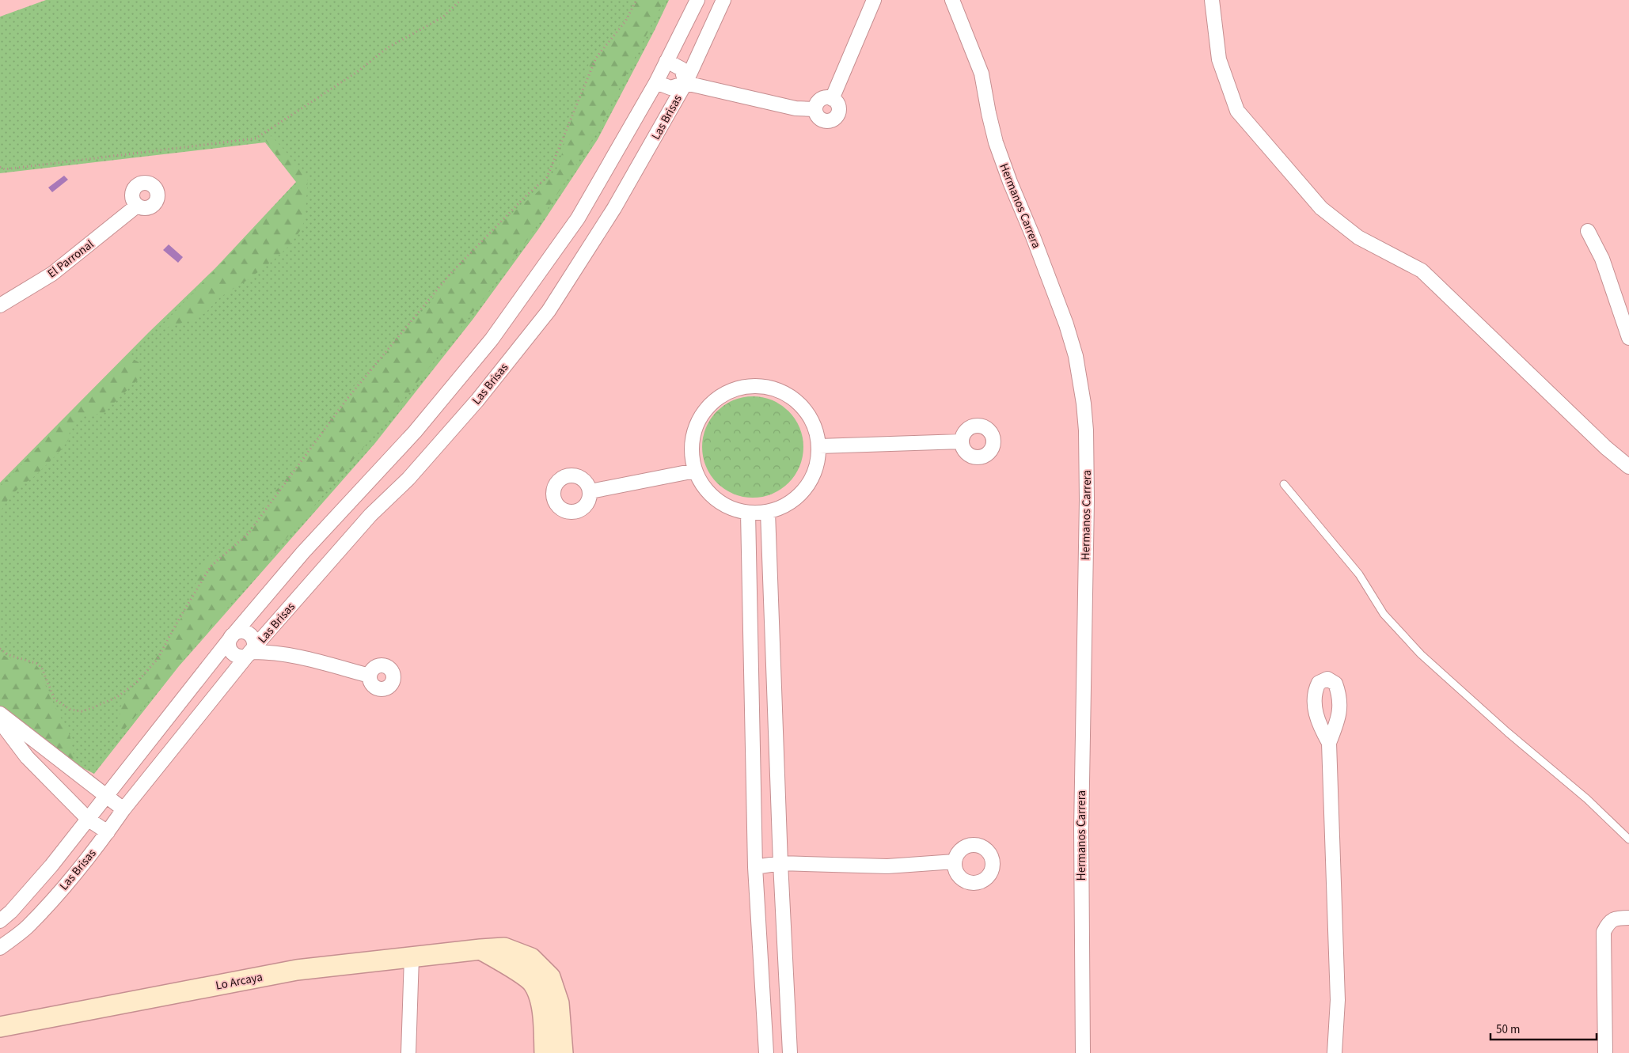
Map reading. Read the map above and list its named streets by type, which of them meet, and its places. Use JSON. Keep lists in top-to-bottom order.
{
  "streets": {
    "street": [
      "Las Brisas",
      "Hermanos Carrera",
      "El Parronal",
      "Lo Arcaya"
    ]
  },
  "scale_bar": "50 m"
}
